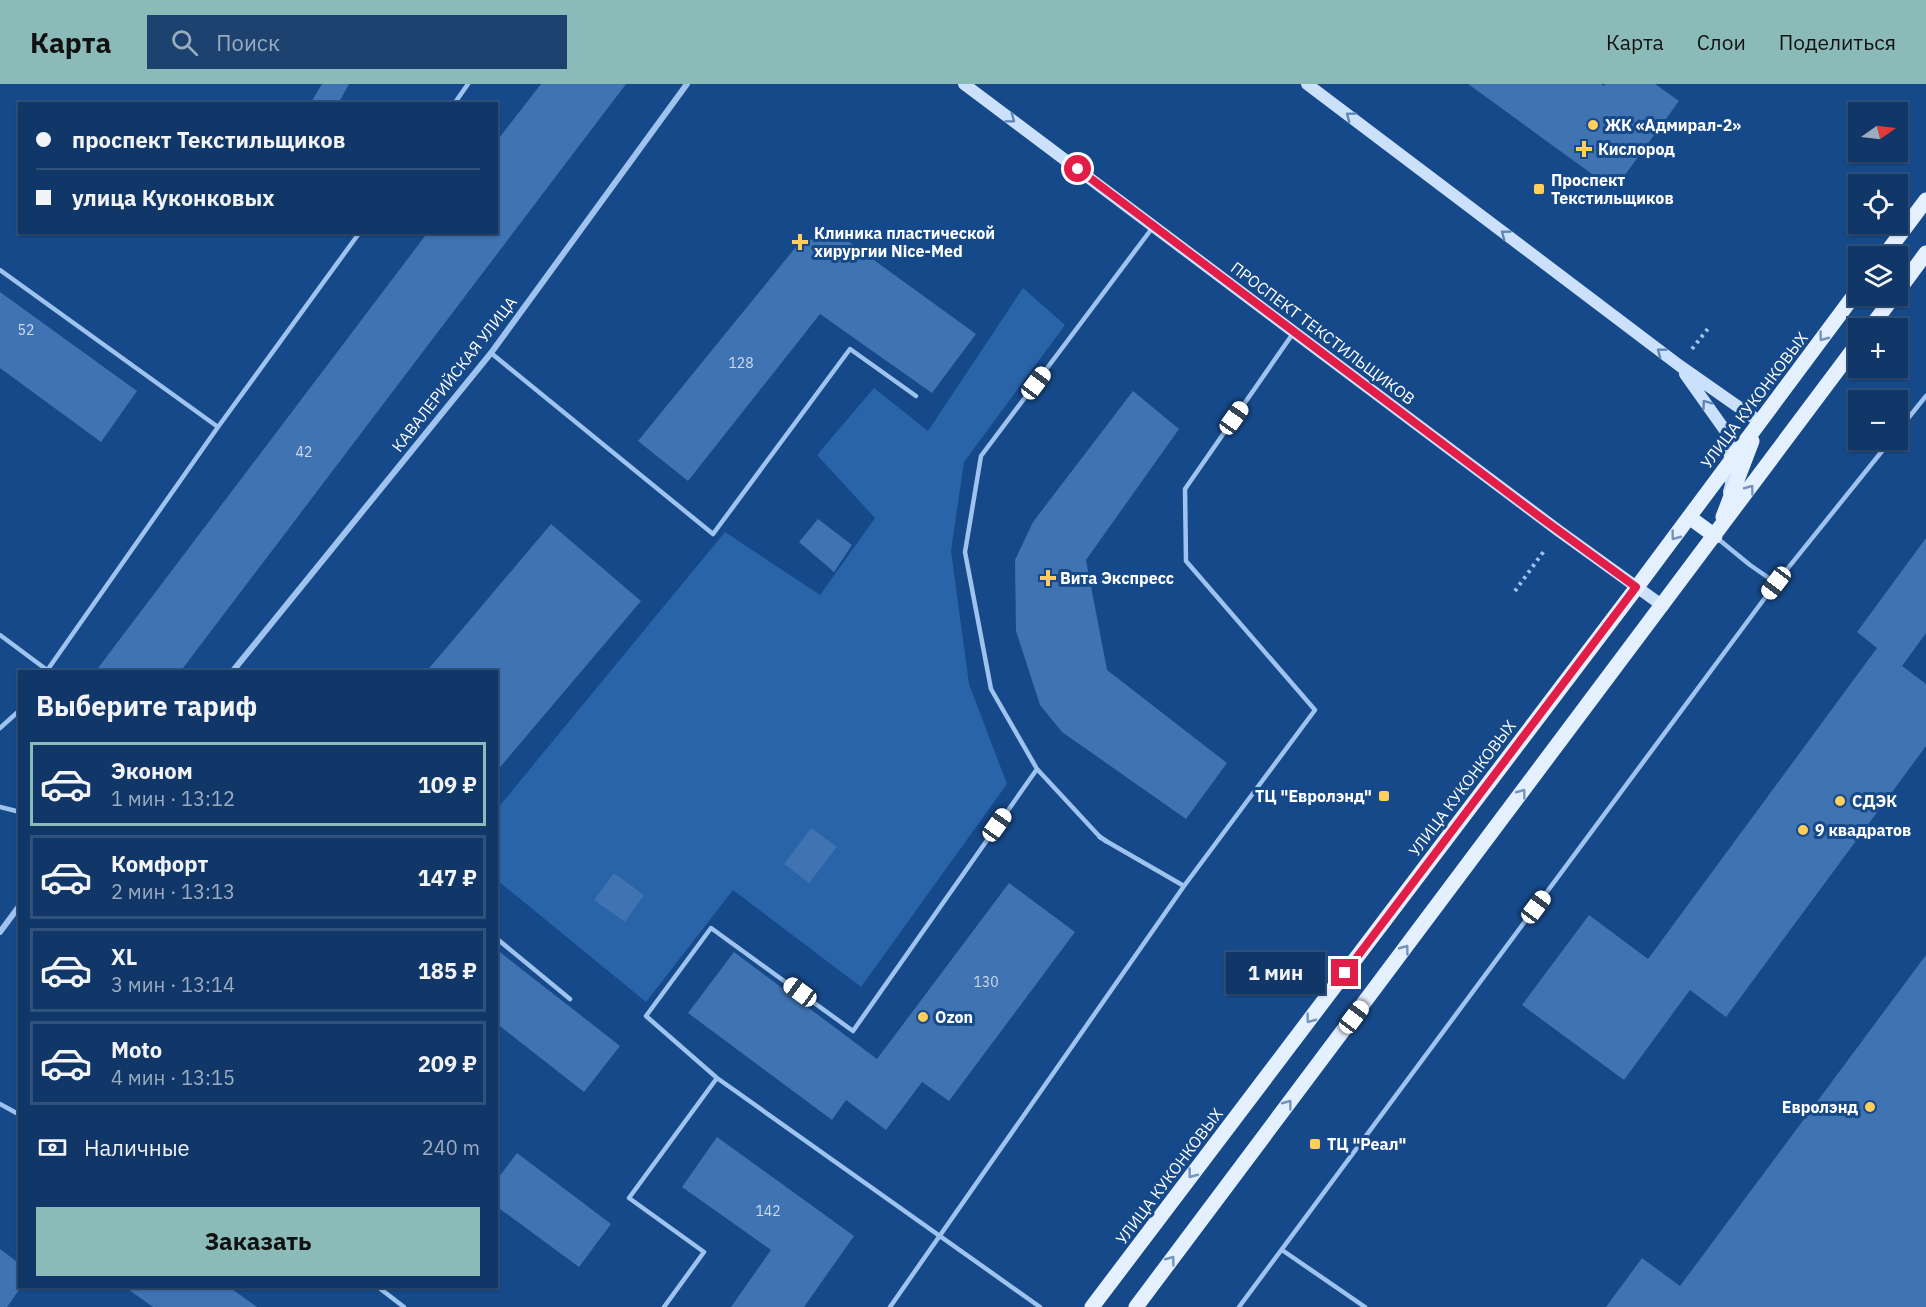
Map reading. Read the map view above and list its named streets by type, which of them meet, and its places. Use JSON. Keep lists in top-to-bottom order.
{
  "streets": {
    "main road": ["ПРОСПЕКТ ТЕКСТИЛЬЩИКОВ", "УЛИЦА КУКОНКОВЫХ"],
    "street": ["КАВАЛЕРИЙСКАЯ УЛИЦА"]
  },
  "crossings": [
    ["ПРОСПЕКТ ТЕКСТИЛЬЩИКОВ", "УЛИЦА КУКОНКОВЫХ"]
  ],
  "places": {
    "other": [
      "ЖК «Адмирал-2»",
      "СДЭК",
      "9 квадратов",
      "Ozon",
      "Евролэнд"
    ],
    "health": ["Кислород", "Клиника пластической хирургии Nice-Med", "Вита Экспресс"],
    "transit": ["Проспект Текстильщиков", "ТЦ \"Евролэнд\"", "ТЦ \"Реал\""]
  },
  "house_numbers": [
    "52",
    "128",
    "42",
    "130",
    "142"
  ],
  "north": "right",
  "page": {
    "header": "Карта",
    "search": "Поиск",
    "nav": ["Карта", "Слои", "Поделиться"],
    "map_buttons": ["+", "−"],
    "banner": ["проспект Текстильщиков", "улица Куконковых"],
    "heading": "Выберите тариф",
    "list": [
      {
        "name": "Эконом",
        "note": "1 мин · 13:12",
        "value": "109 ₽"
      },
      {
        "name": "Комфорт",
        "note": "2 мин · 13:13",
        "value": "147 ₽"
      },
      {
        "name": "XL",
        "note": "3 мин · 13:14",
        "value": "185 ₽"
      },
      {
        "name": "Moto",
        "note": "4 мин · 13:15",
        "value": "209 ₽"
      }
    ],
    "bubble": "1 мин",
    "pay": ["Наличные", "240 m"],
    "buttons": "Заказать"
  }
}
